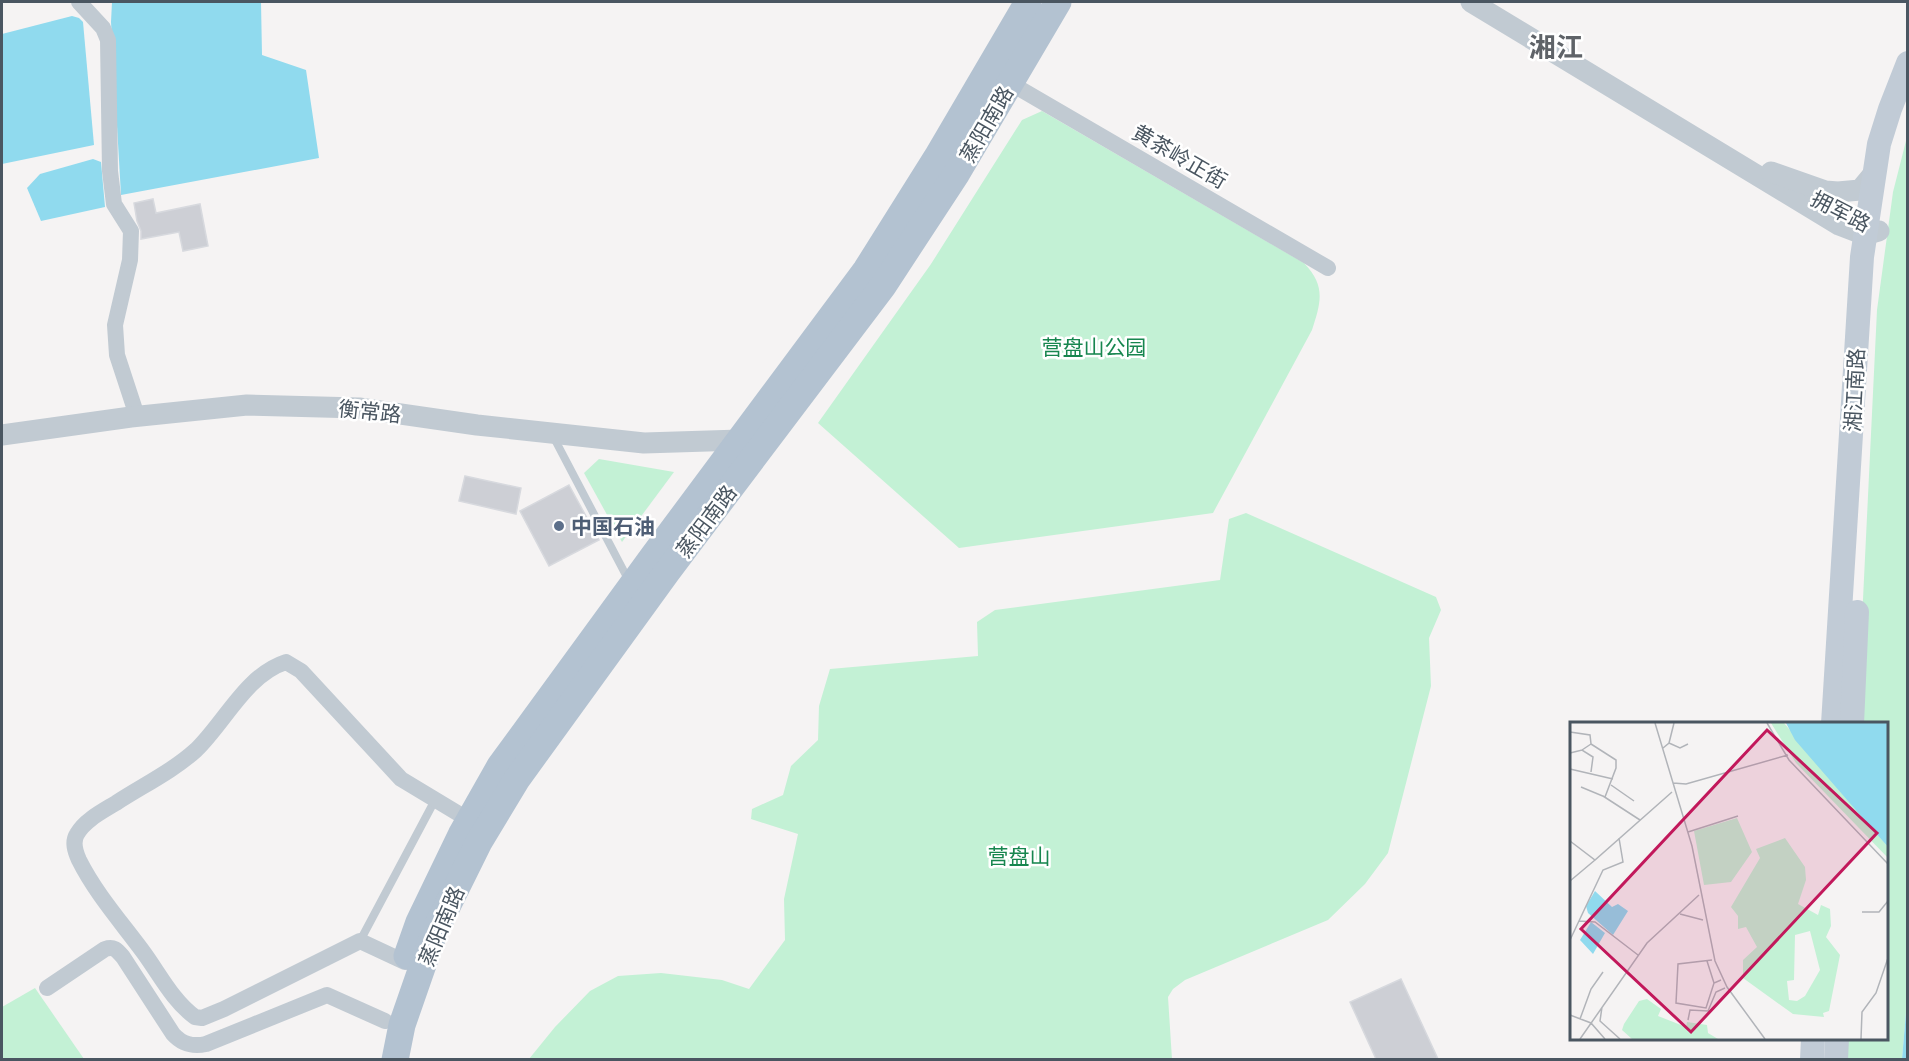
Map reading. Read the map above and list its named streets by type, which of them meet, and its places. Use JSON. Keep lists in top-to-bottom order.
{
  "streets": {
    "main road": ["蒸阳南路", "湘江南路"],
    "street": ["黄茶岭正街", "拥军路", "衡常路"]
  },
  "crossings": [
    ["蒸阳南路", "黄茶岭正街"],
    ["蒸阳南路", "衡常路"],
    ["拥军路", "湘江南路"]
  ],
  "districts": ["湘江"],
  "parks": ["营盘山公园", "营盘山"],
  "places": ["中国石油"]
}
